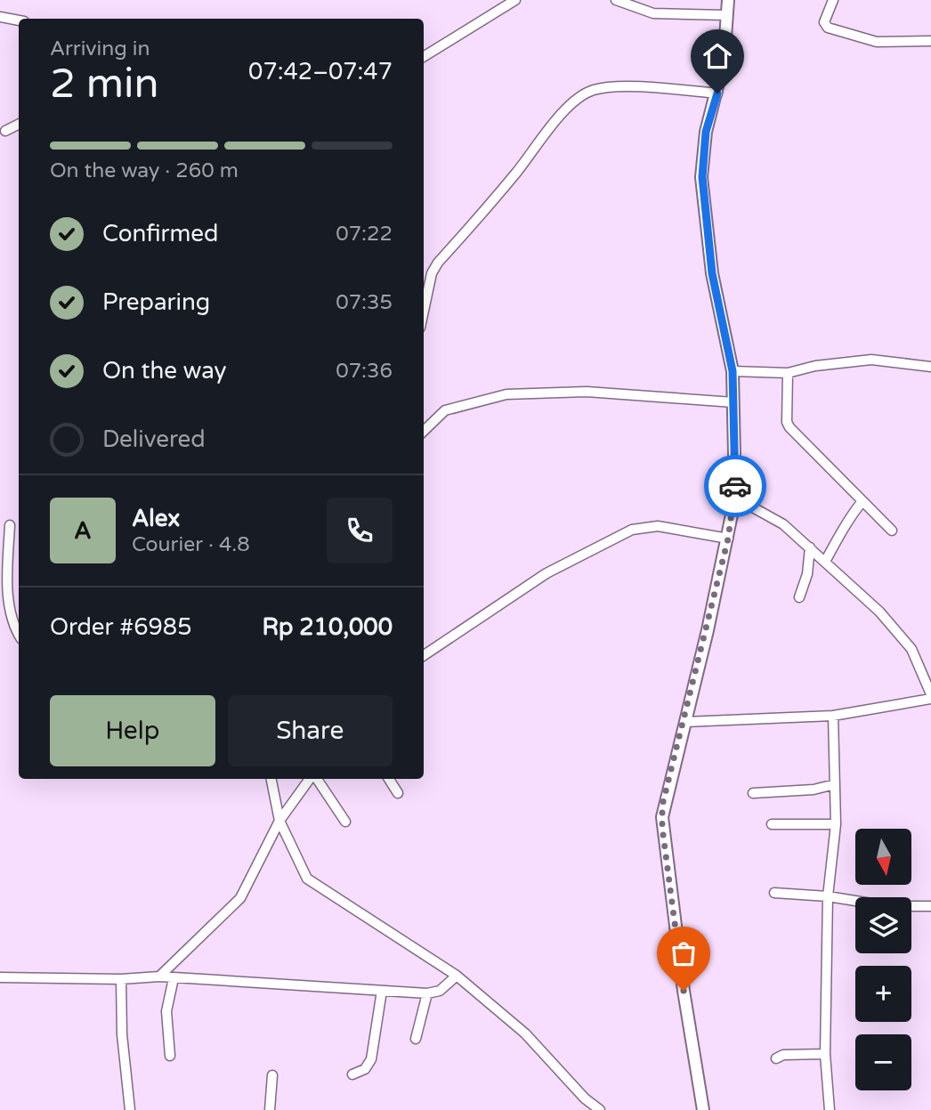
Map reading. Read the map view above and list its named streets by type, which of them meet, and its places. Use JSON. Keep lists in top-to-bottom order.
{
  "north": "bottom",
  "page": {
    "heading": ["2 min", "Arriving in", "07:42–07:47"],
    "panel": [
      "Alex",
      "Courier · 4.8",
      "Order #6985",
      "Rp 210,000"
    ],
    "bar": "On the way · 260 m",
    "list": [
      ["Confirmed", "07:22"],
      ["Preparing", "07:35"],
      ["On the way", "07:36"],
      "Delivered"
    ],
    "round": "A",
    "buttons": ["Help", "Share"],
    "map_buttons": ["+", "−"]
  }
}
